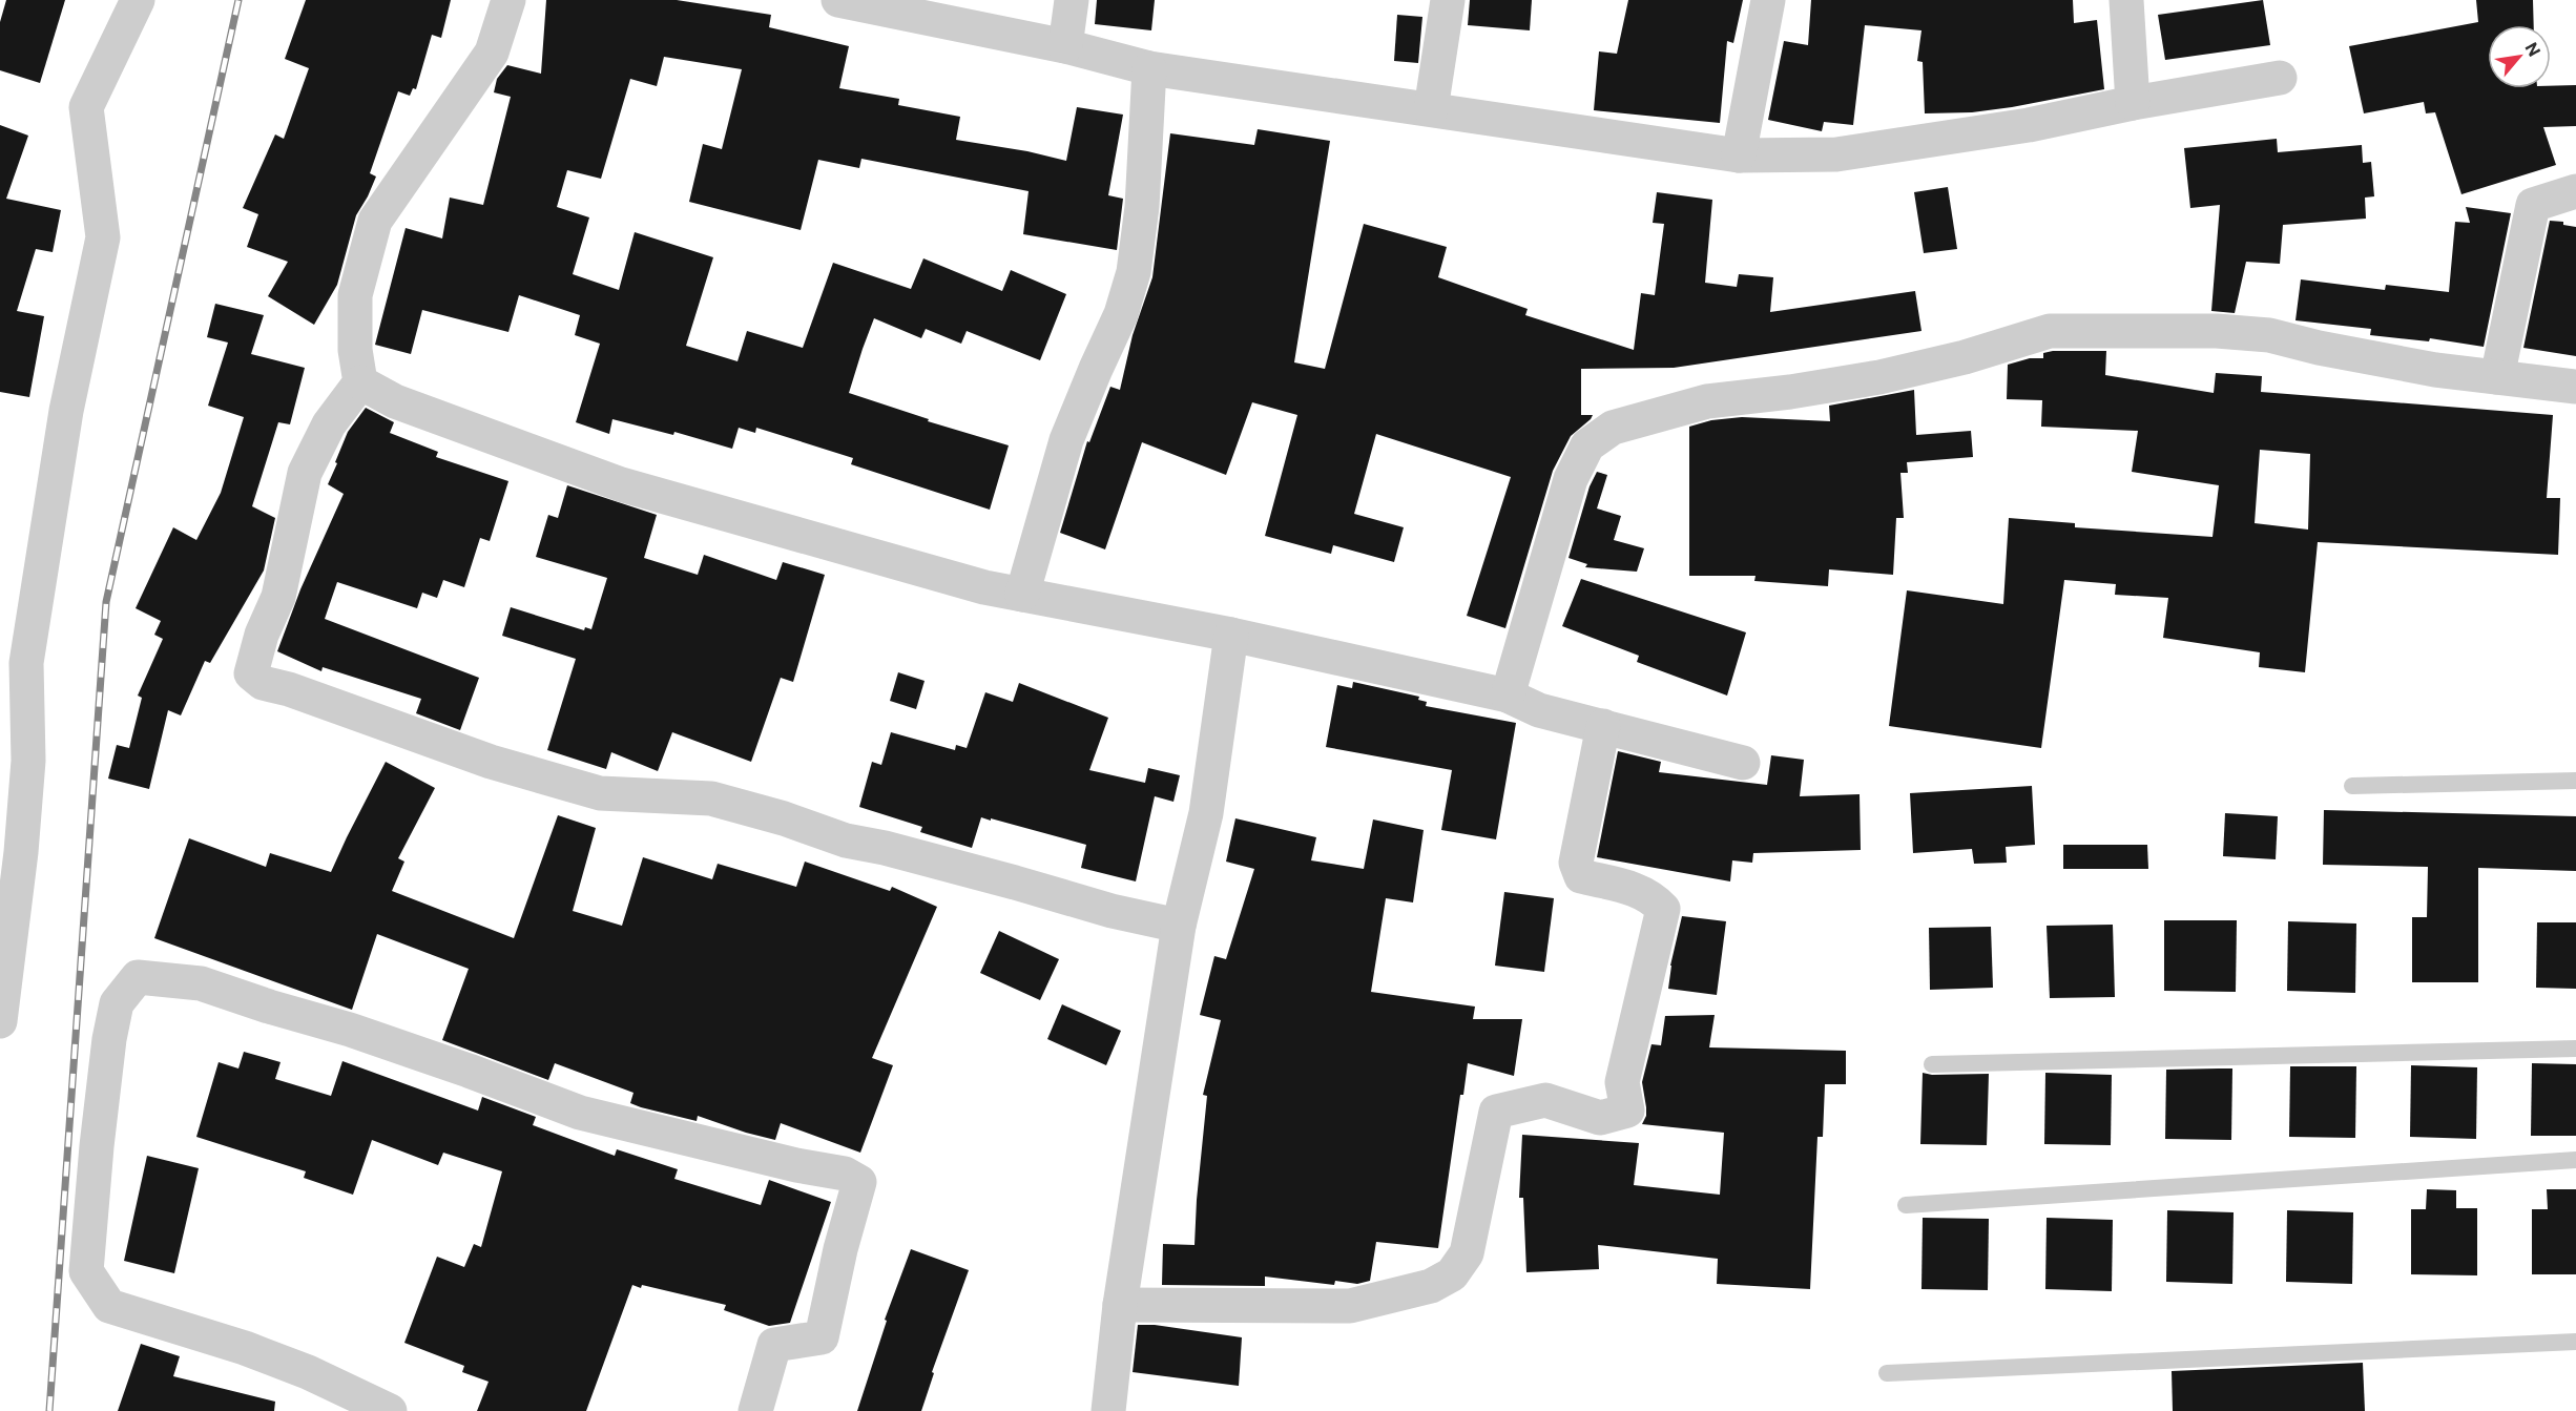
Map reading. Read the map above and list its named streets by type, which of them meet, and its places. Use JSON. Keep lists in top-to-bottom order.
{
  "north": "top right"
}
